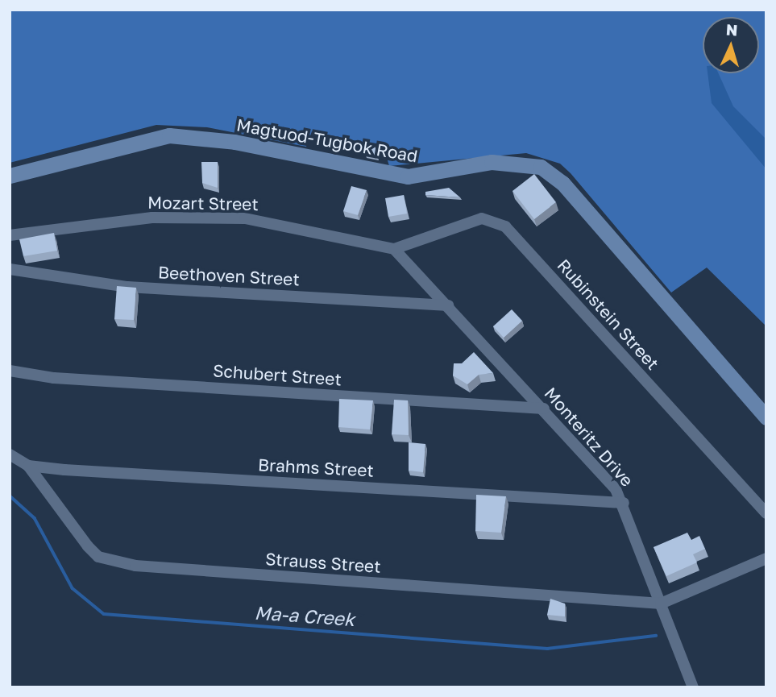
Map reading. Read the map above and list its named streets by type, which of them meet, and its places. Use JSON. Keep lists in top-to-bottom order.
{
  "streets": {
    "main road": ["Magtuod-Tugbok Road"],
    "street": [
      "Mozart Street",
      "Beethoven Street",
      "Rubinstein Street",
      "Schubert Street",
      "Monteritz Drive",
      "Brahms Street",
      "Strauss Street"
    ]
  },
  "crossings": [
    ["Mozart Street", "Rubinstein Street"],
    ["Mozart Street", "Monteritz Drive"],
    ["Beethoven Street", "Monteritz Drive"],
    ["Rubinstein Street", "Monteritz Drive"],
    ["Schubert Street", "Monteritz Drive"],
    ["Monteritz Drive", "Brahms Street"],
    ["Monteritz Drive", "Strauss Street"],
    ["Brahms Street", "Strauss Street"]
  ],
  "water": ["Ma-a Creek"],
  "north": "top"
}
